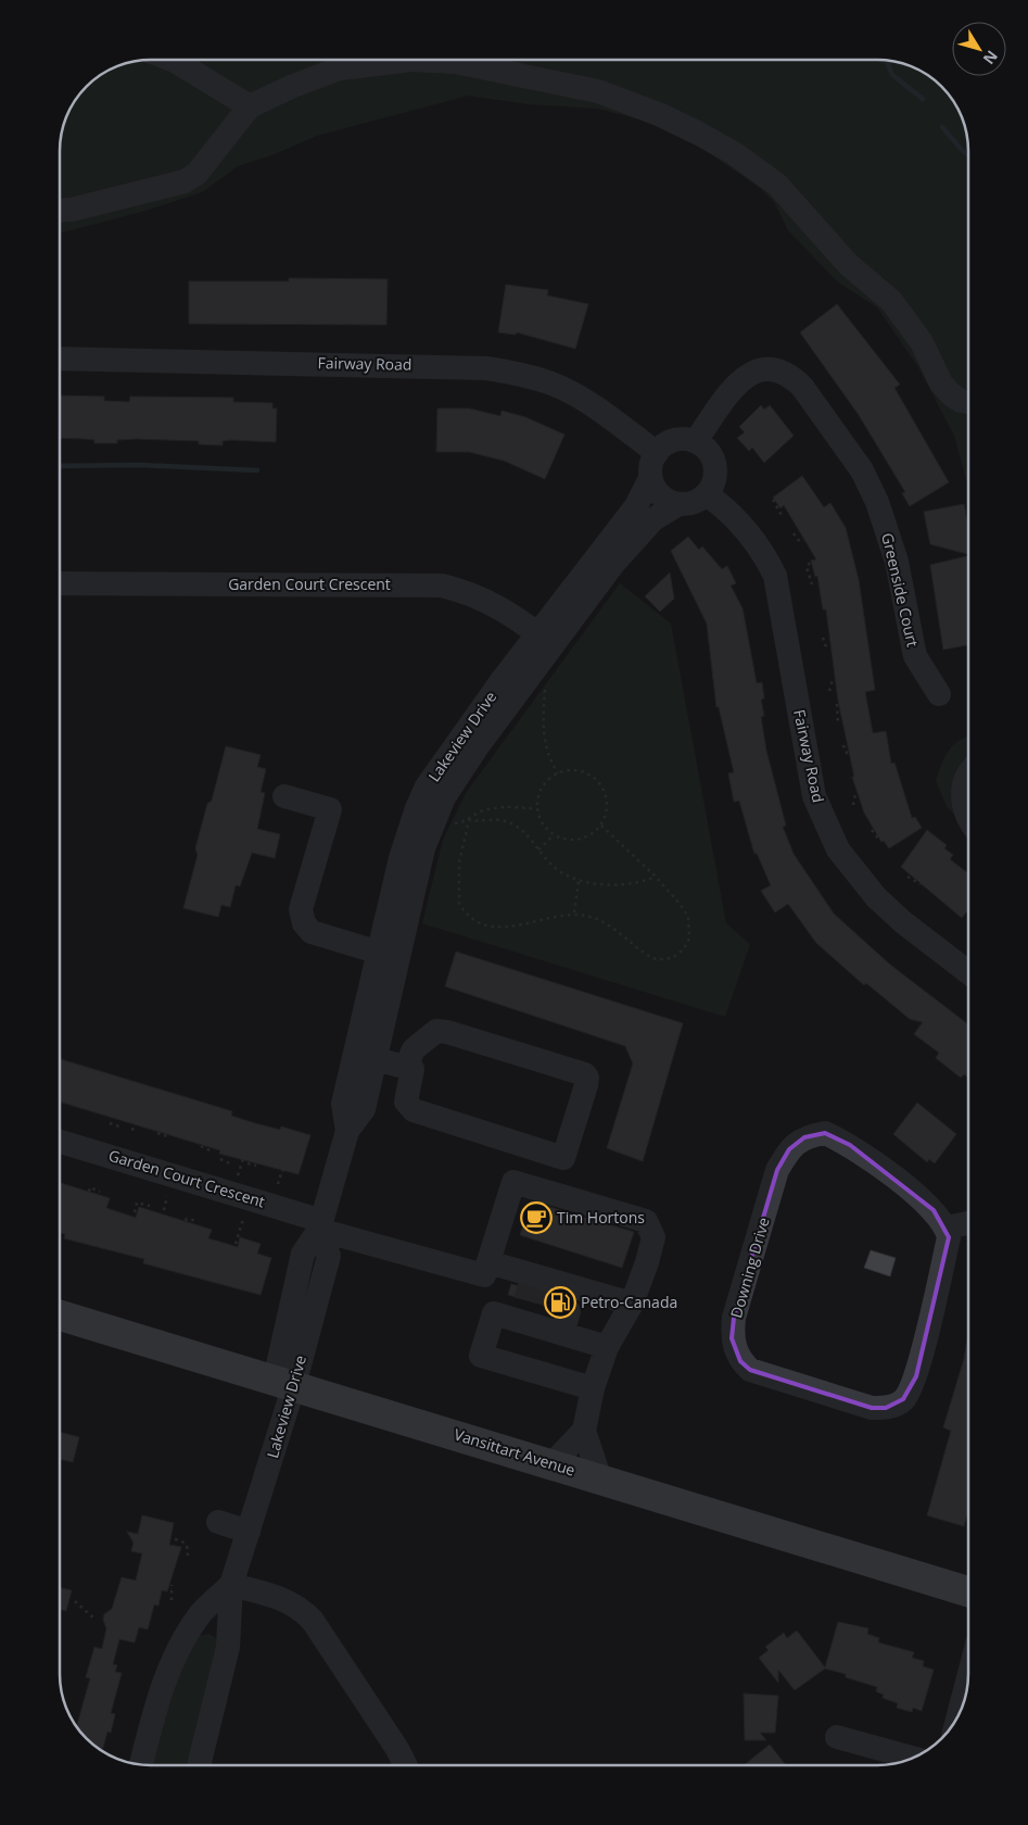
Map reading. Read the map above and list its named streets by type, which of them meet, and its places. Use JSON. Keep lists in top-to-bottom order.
{
  "streets": {
    "main road": ["Vansittart Avenue"],
    "street": [
      "Fairway Road",
      "Garden Court Crescent",
      "Greenside Court",
      "Lakeview Drive",
      "Downing Drive"
    ]
  },
  "crossings": [
    ["Fairway Road", "Greenside Court"],
    ["Fairway Road", "Lakeview Drive"],
    ["Garden Court Crescent", "Lakeview Drive"],
    ["Greenside Court", "Lakeview Drive"],
    ["Lakeview Drive", "Vansittart Avenue"]
  ],
  "places": {
    "cafe": ["Tim Hortons"],
    "fuel station": ["Petro-Canada"]
  },
  "north": "bottom right"
}
